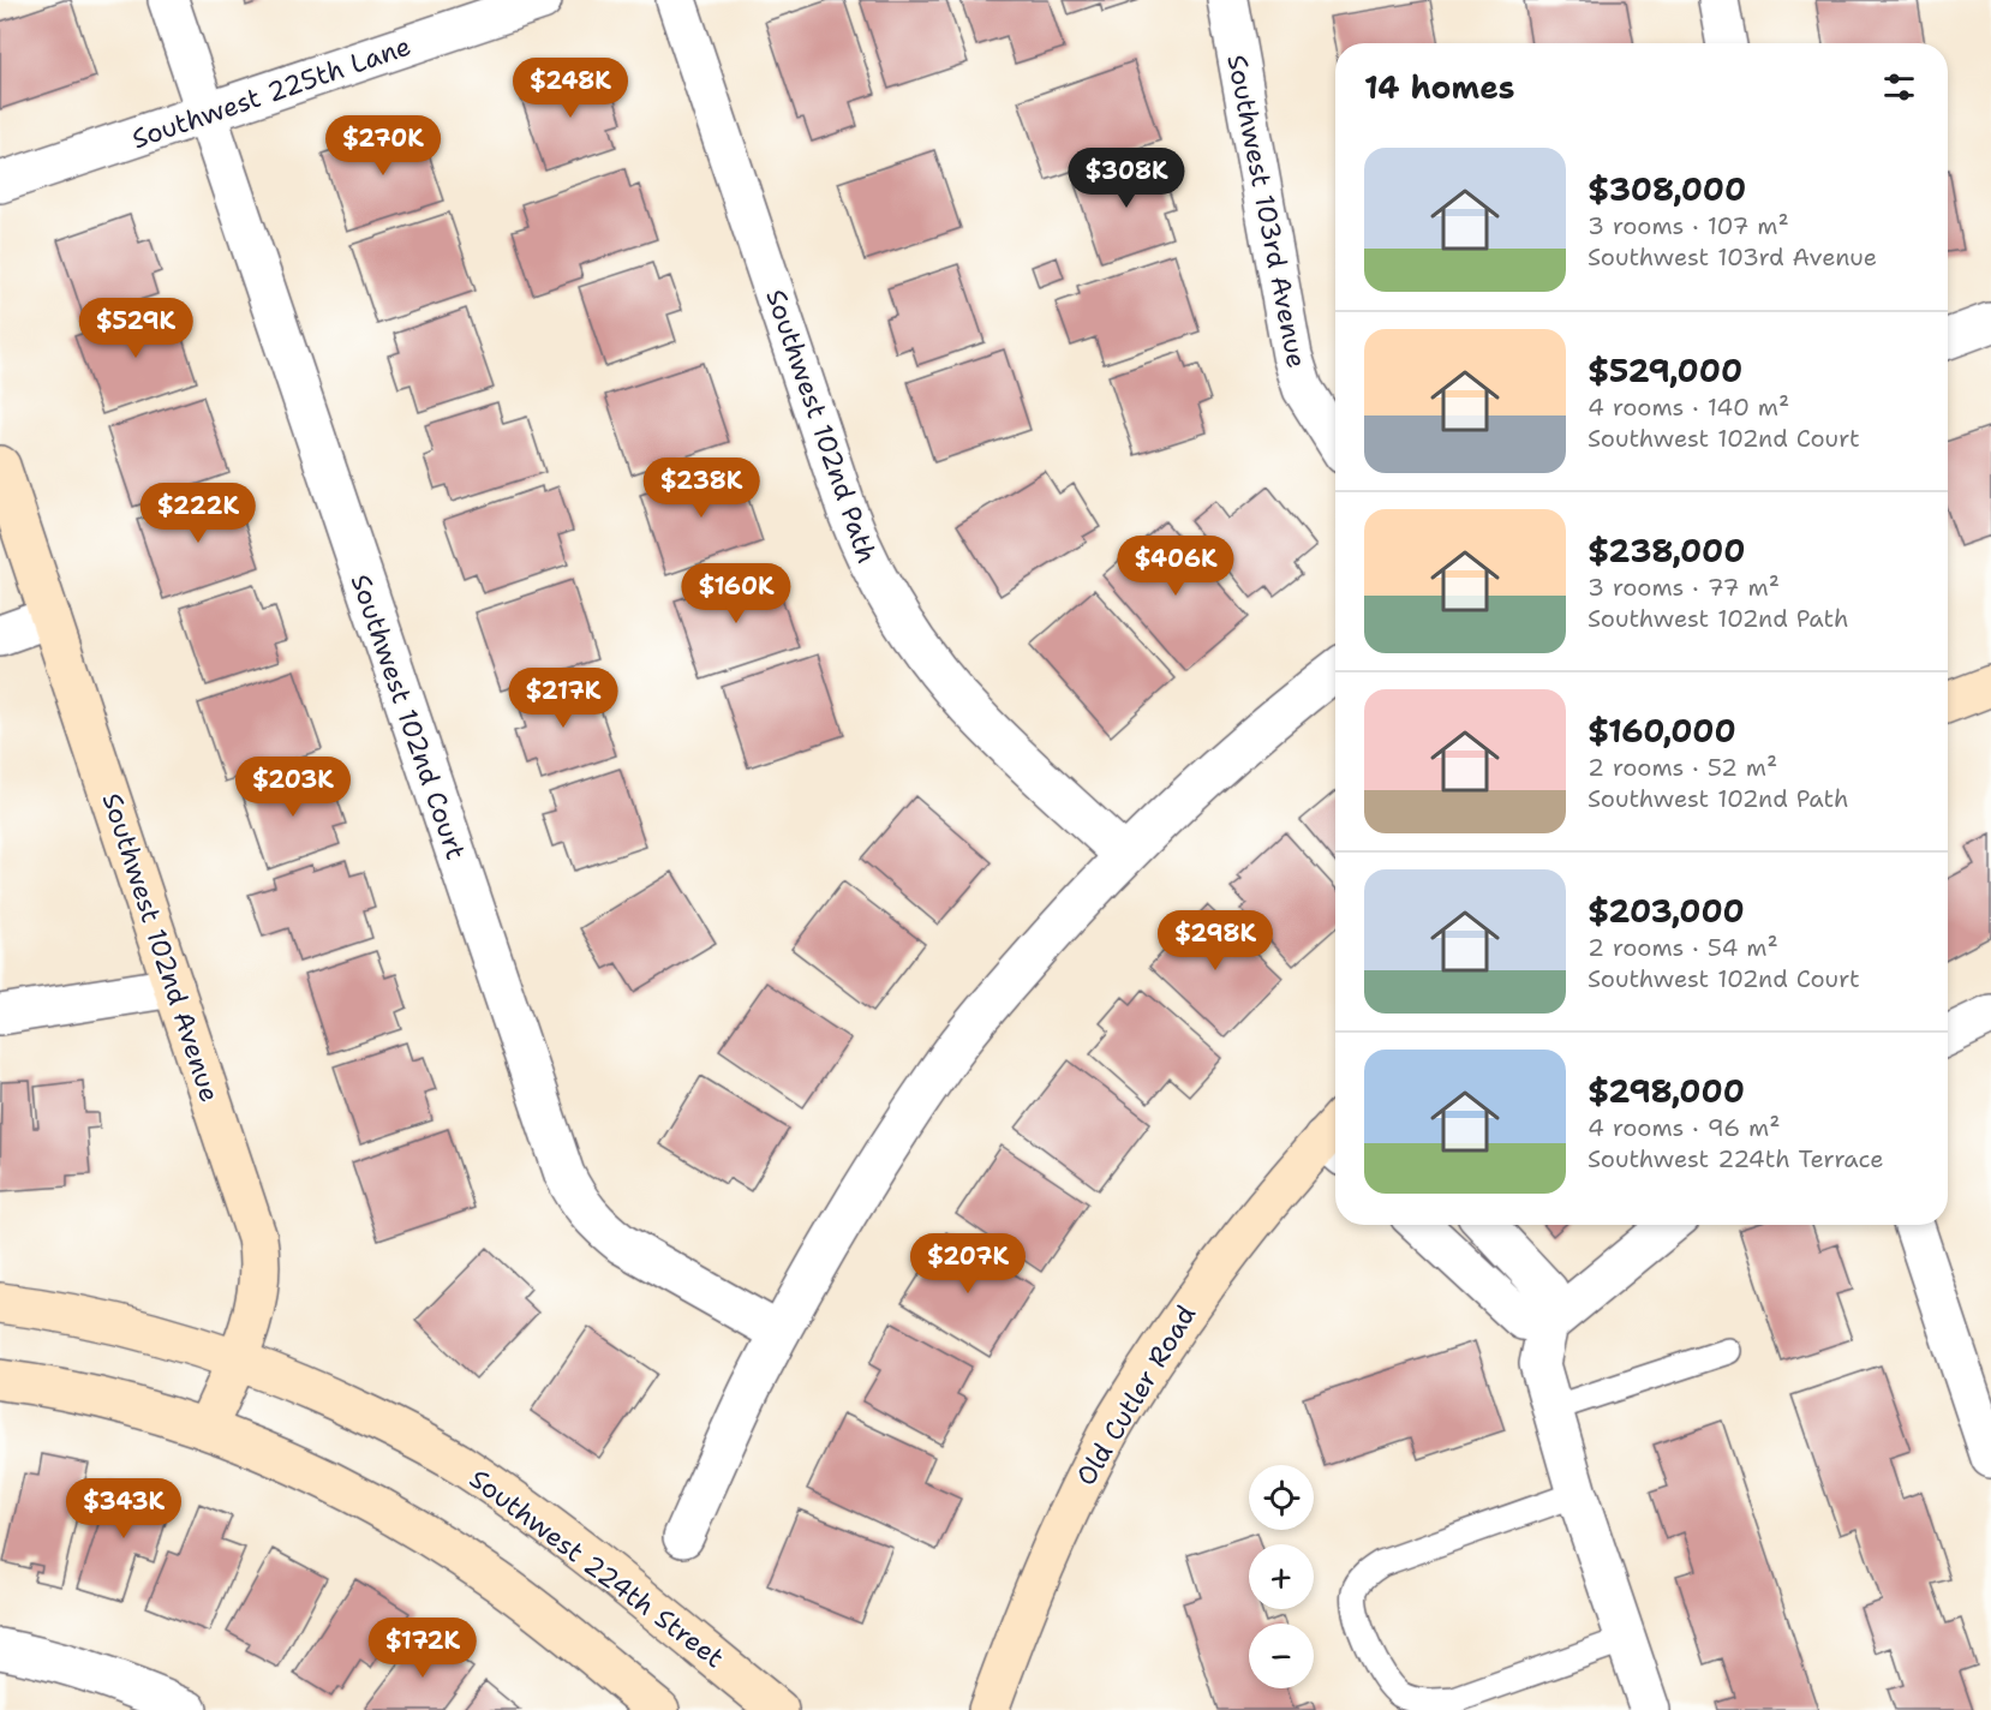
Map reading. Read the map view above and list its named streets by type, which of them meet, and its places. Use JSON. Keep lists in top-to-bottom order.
{
  "streets": {
    "street": [
      "Southwest 225th Lane",
      "Southwest 103rd Avenue",
      "Southwest 102nd Path",
      "Southwest 102nd Court",
      "Southwest 102nd Avenue",
      "Old Cutler Road",
      "Southwest 224th Street"
    ]
  },
  "crossings": [
    ["Southwest 225th Lane", "Southwest 102nd Court"],
    ["Southwest 102nd Avenue", "Southwest 224th Street"]
  ],
  "page": {
    "heading": "14 homes",
    "price": [
      "$248K",
      "$270K",
      "$308K",
      "$529K",
      "$238K",
      "$222K",
      "$406K",
      "$160K",
      "$217K",
      "$203K",
      "$298K",
      "$207K",
      "$343K",
      "$172K"
    ],
    "list": [
      {
        "name": "$308,000",
        "note": "3 rooms · 107 m² · Southwest 103rd Avenue"
      },
      {
        "name": "$529,000",
        "note": "4 rooms · 140 m² · Southwest 102nd Court"
      },
      {
        "name": "$238,000",
        "note": "3 rooms · 77 m² · Southwest 102nd Path"
      },
      {
        "name": "$160,000",
        "note": "2 rooms · 52 m² · Southwest 102nd Path"
      },
      {
        "name": "$203,000",
        "note": "2 rooms · 54 m² · Southwest 102nd Court"
      },
      {
        "name": "$298,000",
        "note": "4 rooms · 96 m² · Southwest 224th Terrace"
      }
    ],
    "map_buttons": ["+", "−"]
  }
}
